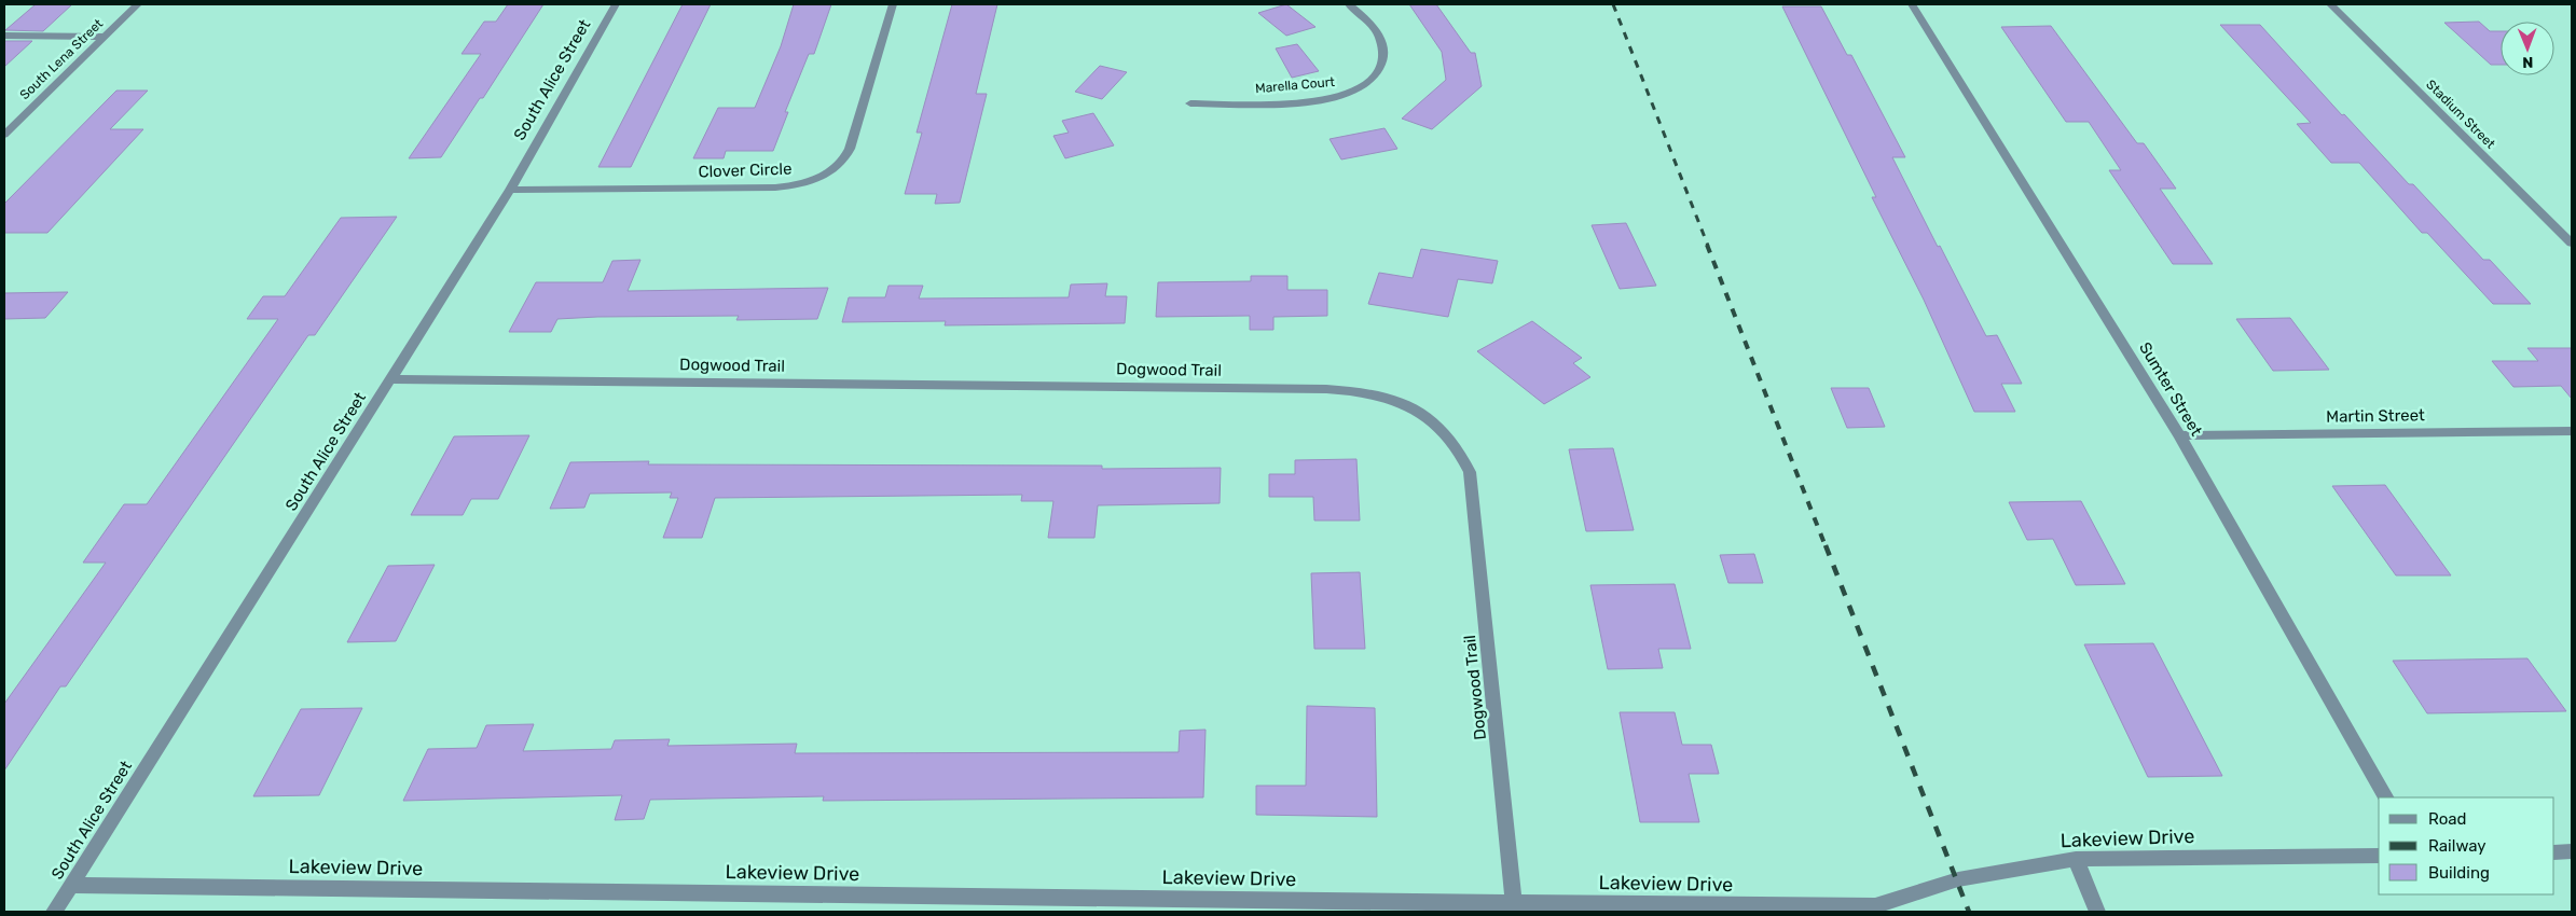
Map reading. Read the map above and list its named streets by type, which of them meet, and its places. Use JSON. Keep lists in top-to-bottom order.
{
  "streets": {
    "street": [
      "South Lena Street",
      "South Alice Street",
      "Marella Court",
      "Stadium Street",
      "Clover Circle",
      "Dogwood Trail",
      "Sumter Street",
      "Martin Street",
      "Lakeview Drive"
    ]
  },
  "crossings": [
    ["South Alice Street", "Clover Circle"],
    ["South Alice Street", "Dogwood Trail"],
    ["South Alice Street", "Lakeview Drive"],
    ["Dogwood Trail", "Lakeview Drive"],
    ["Sumter Street", "Martin Street"]
  ],
  "legend": ["Road", "Railway", "Building"],
  "north": "bottom"
}
